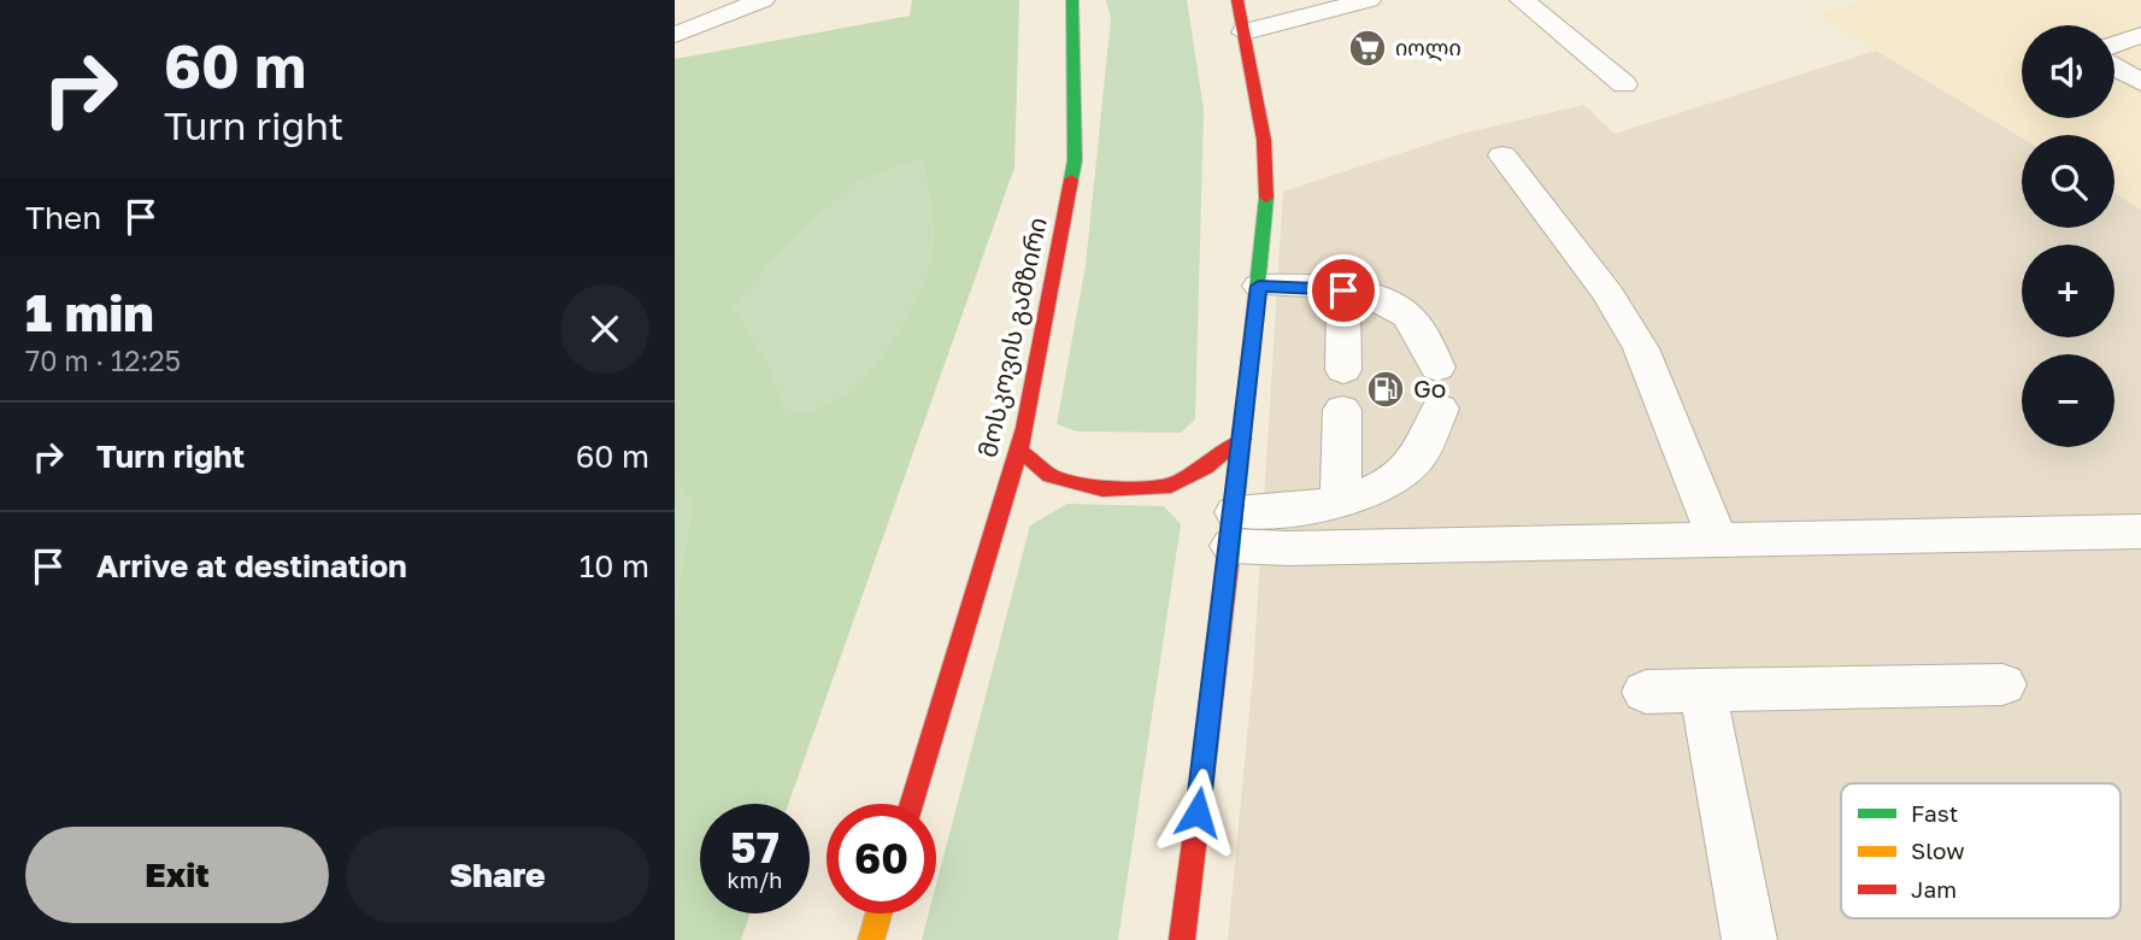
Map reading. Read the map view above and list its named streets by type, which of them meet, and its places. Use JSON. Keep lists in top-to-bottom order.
{
  "streets": {
    "main road": ["მოსკოვის გამზირი"]
  },
  "places": {
    "supermarket": ["იოლი"],
    "fuel station": ["Go"]
  },
  "legend": ["Fast", "Slow", "Jam"],
  "page": {
    "turn": ["60 m", "Turn right"],
    "map_buttons": ["+", "−"],
    "then": "Then",
    "heading": ["1 min", "70 m · 12:25"],
    "list": [
      {
        "name": "Turn right",
        "value": "60 m"
      },
      {
        "name": "Arrive at destination",
        "value": "10 m"
      }
    ],
    "speed": "57 km/h",
    "limit": "60",
    "buttons": ["Exit", "Share"]
  }
}
